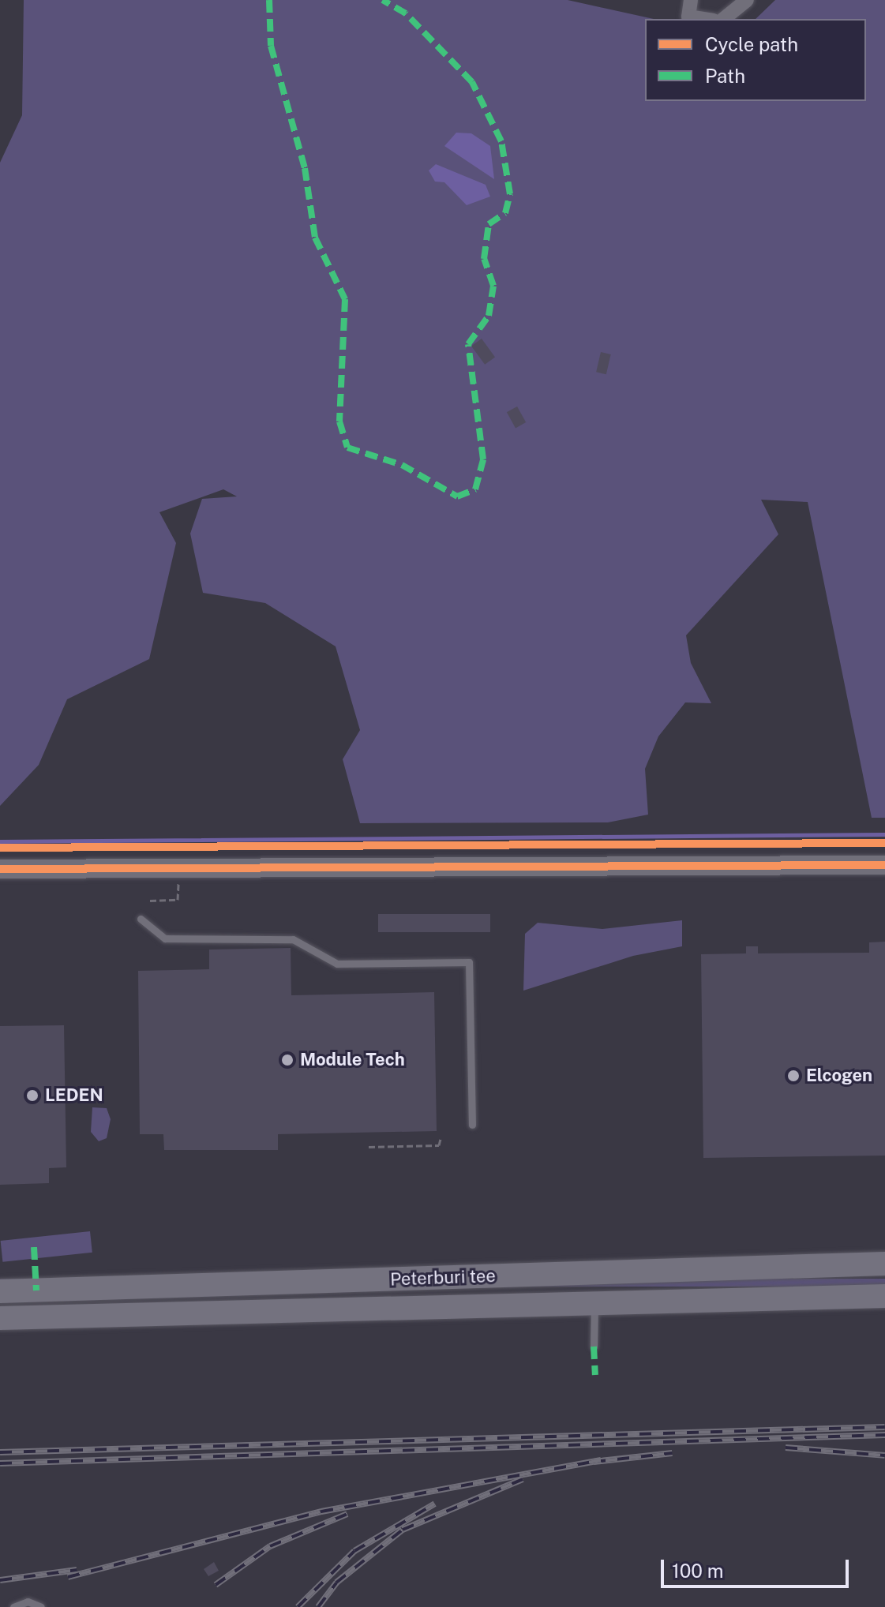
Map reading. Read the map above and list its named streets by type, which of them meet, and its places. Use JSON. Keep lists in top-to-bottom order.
{
  "streets": {
    "highway": ["Peterburi tee"]
  },
  "places": ["Module Tech", "Elcogen", "LEDEN"],
  "legend": ["Cycle path", "Path"],
  "scale_bar": "100 m"
}
